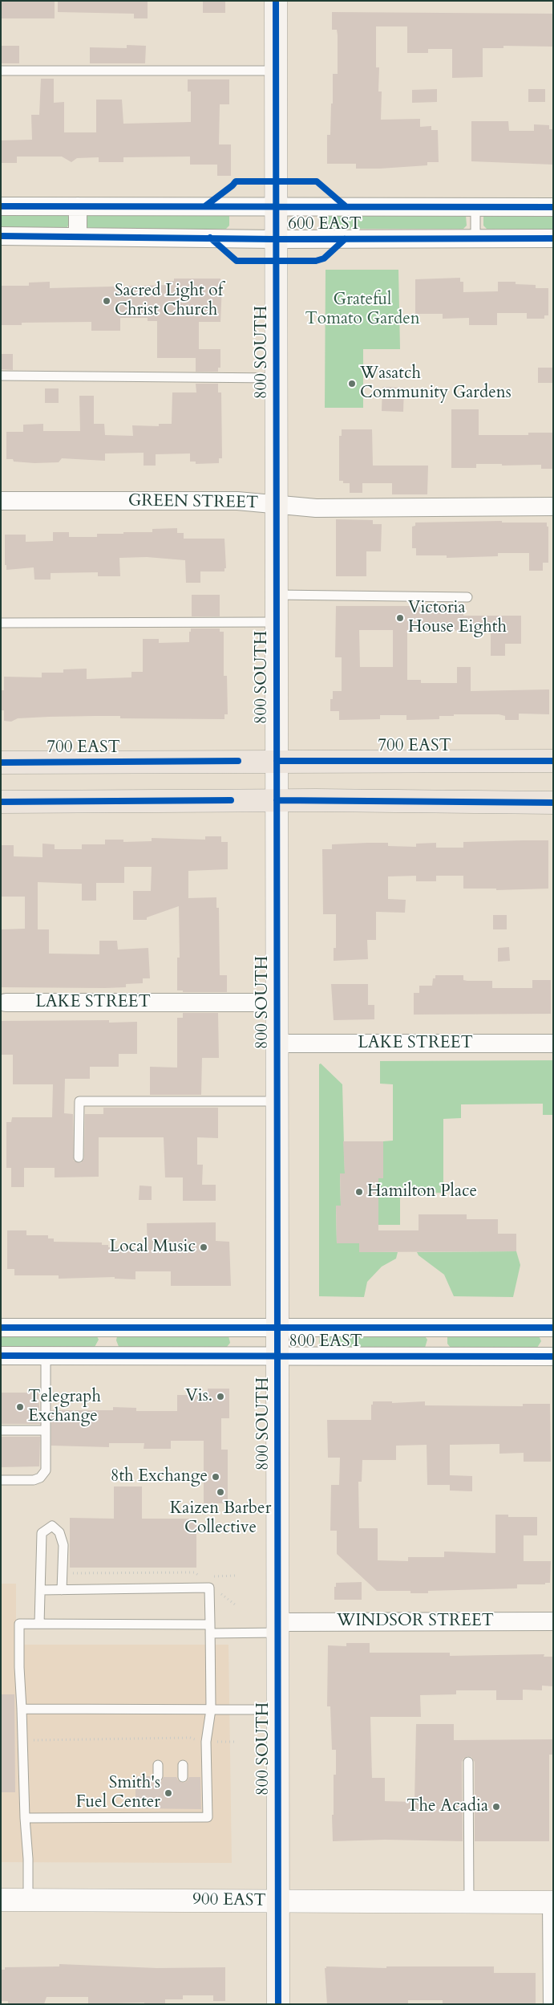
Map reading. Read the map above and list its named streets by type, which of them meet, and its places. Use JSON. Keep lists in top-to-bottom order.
{
  "streets": {
    "main road": ["800 SOUTH", "700 EAST"],
    "street": [
      "600 EAST",
      "GREEN STREET",
      "LAKE STREET",
      "800 EAST",
      "WINDSOR STREET",
      "900 EAST"
    ]
  },
  "crossings": [
    ["600 EAST", "800 SOUTH"],
    ["800 SOUTH", "GREEN STREET"],
    ["800 SOUTH", "700 EAST"],
    ["800 SOUTH", "LAKE STREET"],
    ["800 SOUTH", "800 EAST"],
    ["800 SOUTH", "WINDSOR STREET"],
    ["800 SOUTH", "900 EAST"]
  ],
  "parks": ["Grateful Tomato Garden"],
  "places": [
    "Sacred Light of Christ Church",
    "Wasatch Community Gardens",
    "Victoria House Eighth",
    "Hamilton Place",
    "Local Music",
    "Vis.",
    "Telegraph Exchange",
    "8th Exchange",
    "Kaizen Barber Collective",
    "Smith's Fuel Center",
    "The Acadia"
  ]
}
